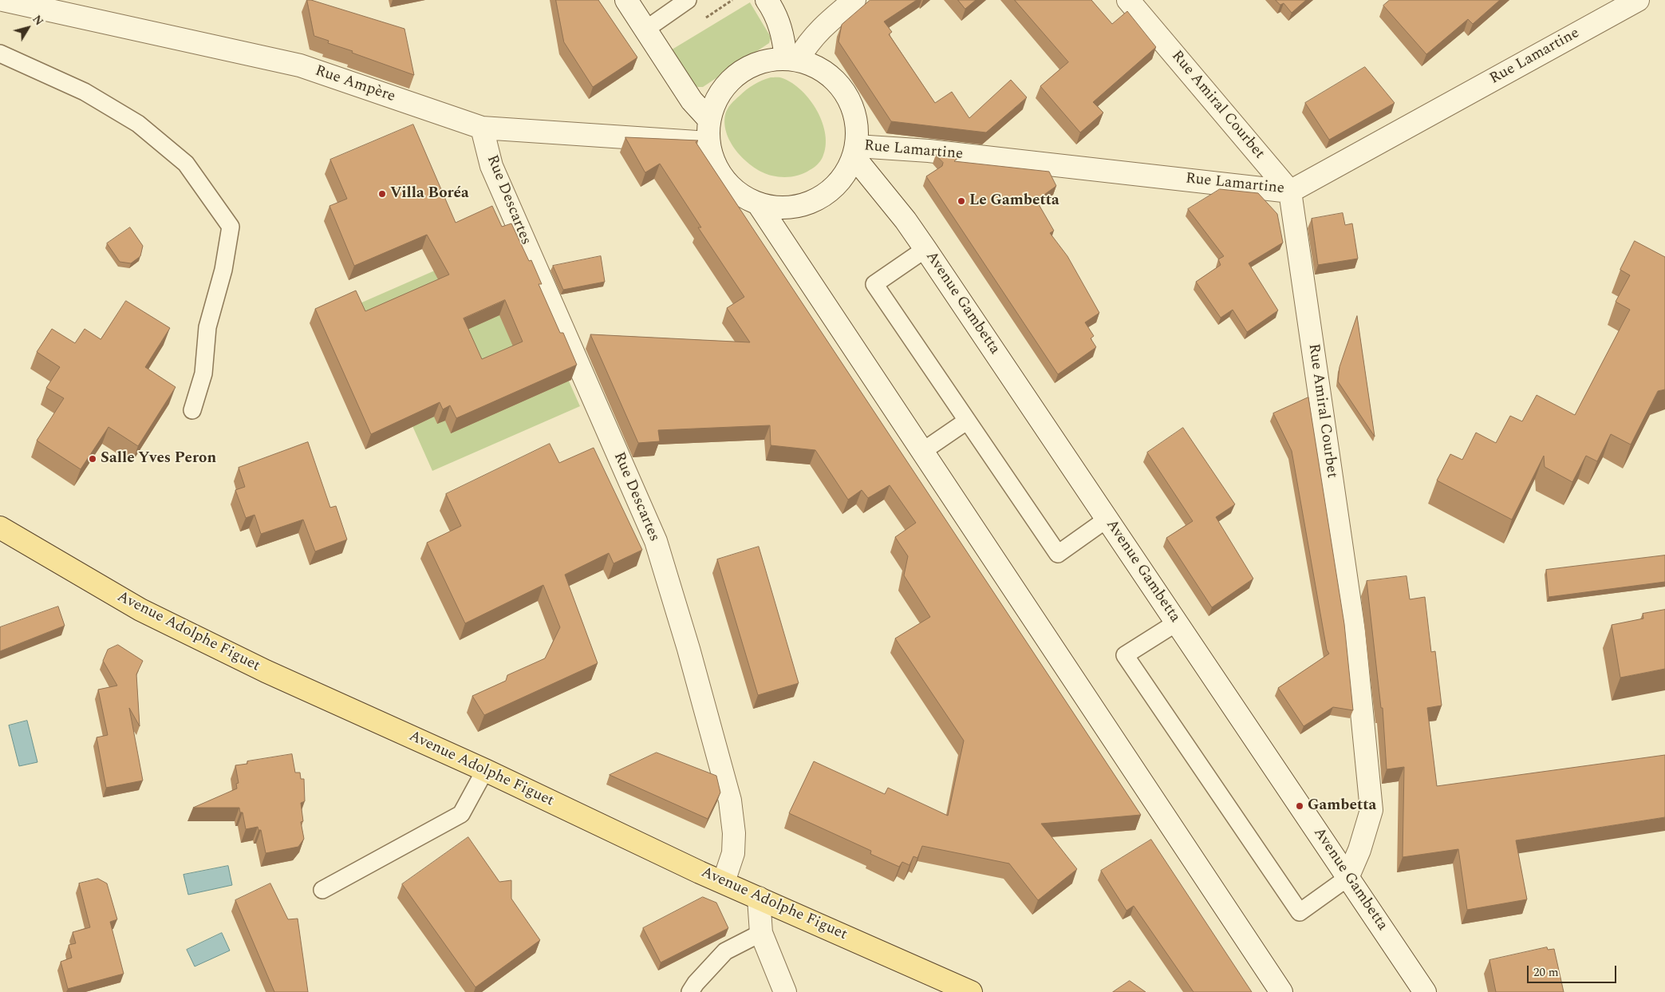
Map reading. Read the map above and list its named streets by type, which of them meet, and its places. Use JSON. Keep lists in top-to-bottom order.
{
  "streets": {
    "main road": ["Avenue Adolphe Figuet"],
    "street": [
      "Rue Lamartine",
      "Rue Ampère",
      "Rue Amiral Courbet",
      "Rue Descartes",
      "Avenue Gambetta"
    ]
  },
  "crossings": [
    ["Rue Lamartine", "Rue Amiral Courbet"],
    ["Rue Lamartine", "Avenue Gambetta"],
    ["Rue Ampère", "Rue Descartes"],
    ["Rue Amiral Courbet", "Avenue Gambetta"],
    ["Rue Descartes", "Avenue Adolphe Figuet"]
  ],
  "places": [
    "Villa Boréa",
    "Le Gambetta",
    "Salle Yves Peron",
    "Gambetta"
  ],
  "scale_bar": "20 m",
  "north": "top right"
}
